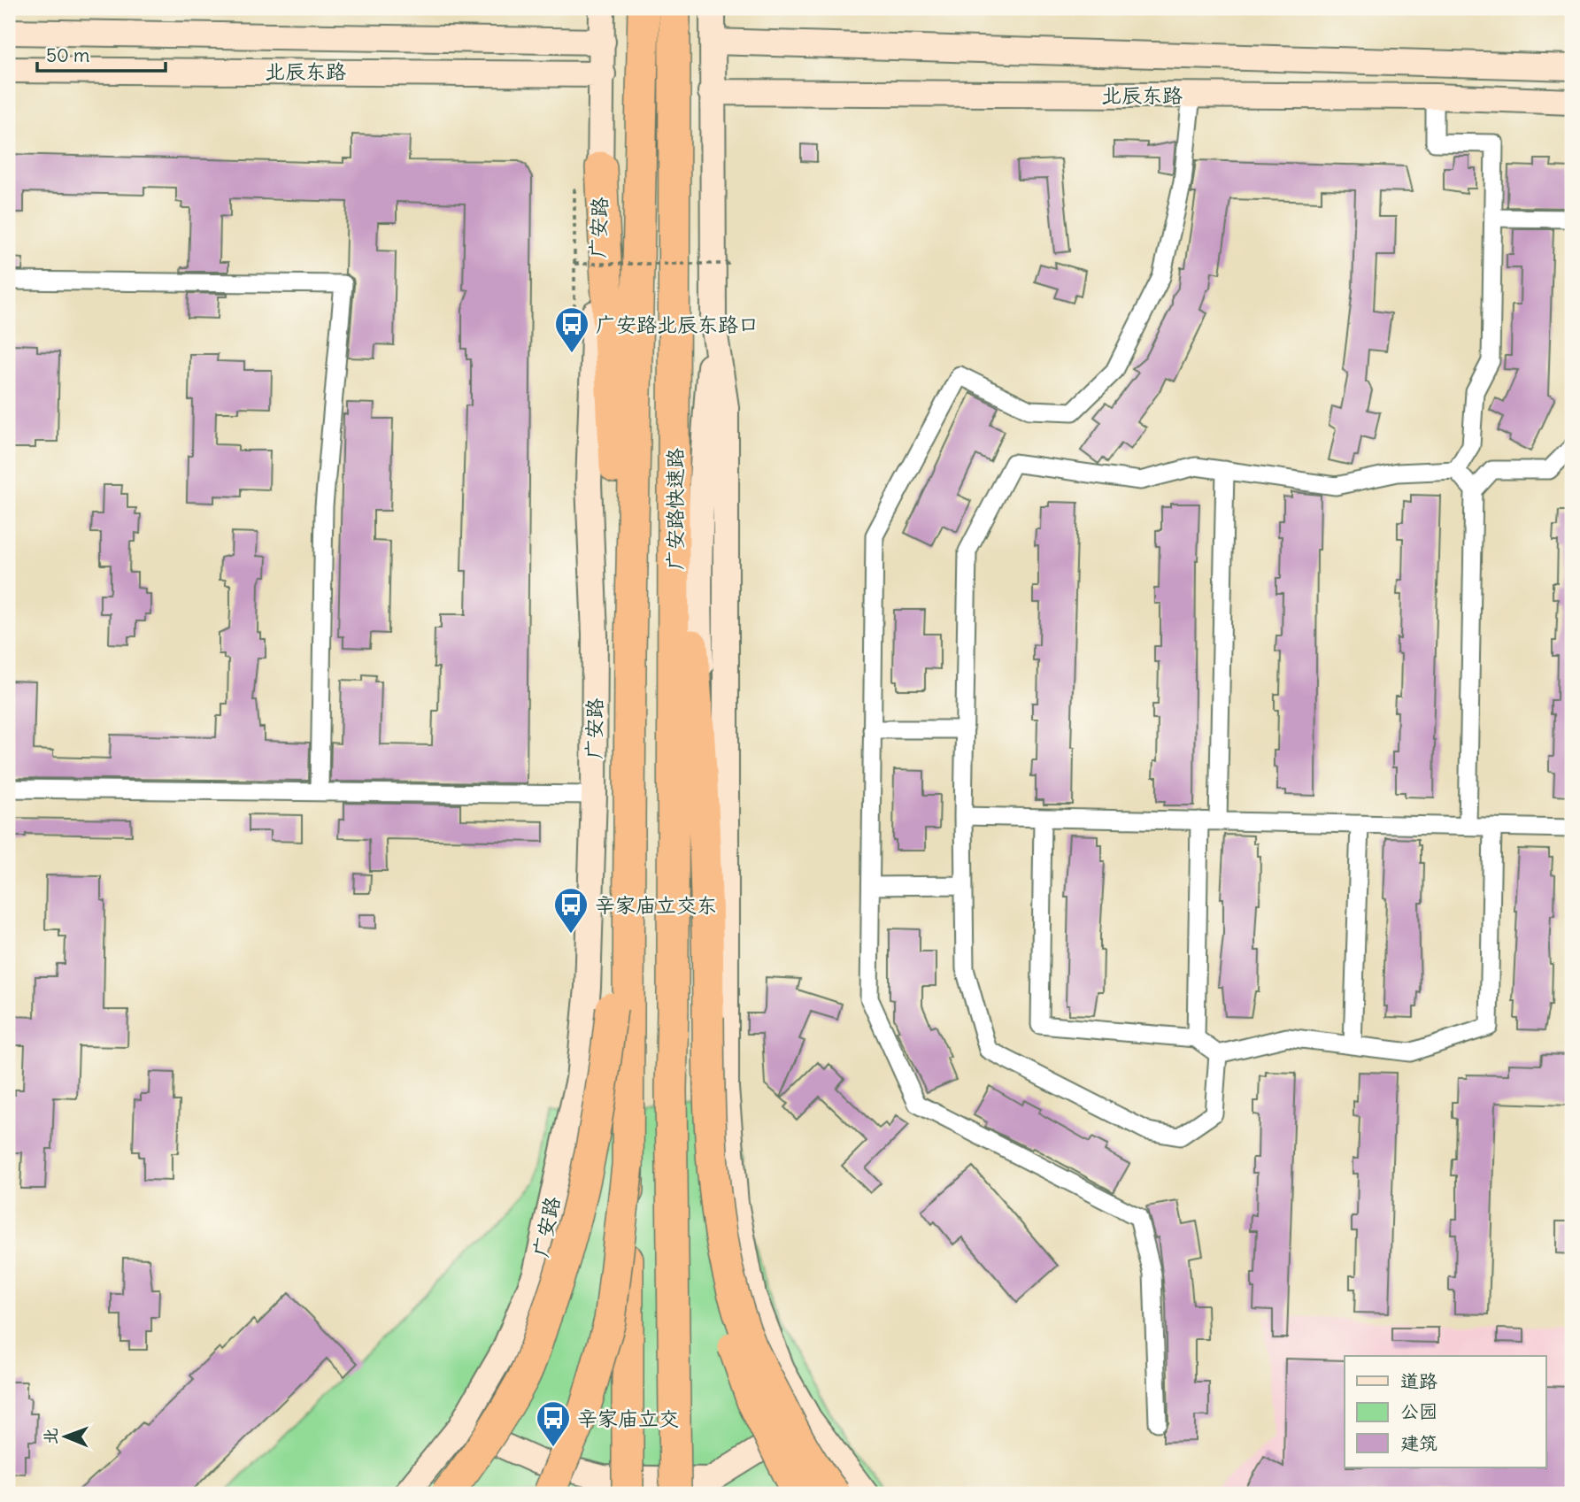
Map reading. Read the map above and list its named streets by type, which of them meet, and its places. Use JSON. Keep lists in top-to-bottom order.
{
  "streets": {
    "highway": ["广安路快速路"],
    "main road": ["北辰东路", "广安路"]
  },
  "crossings": [
    ["北辰东路", "广安路"]
  ],
  "places": {
    "bus stop": ["广安路北辰东路口", "辛家庙立交东", "辛家庙立交"]
  },
  "legend": ["道路", "公园", "建筑"],
  "scale_bar": "50 m",
  "north": "left"
}
